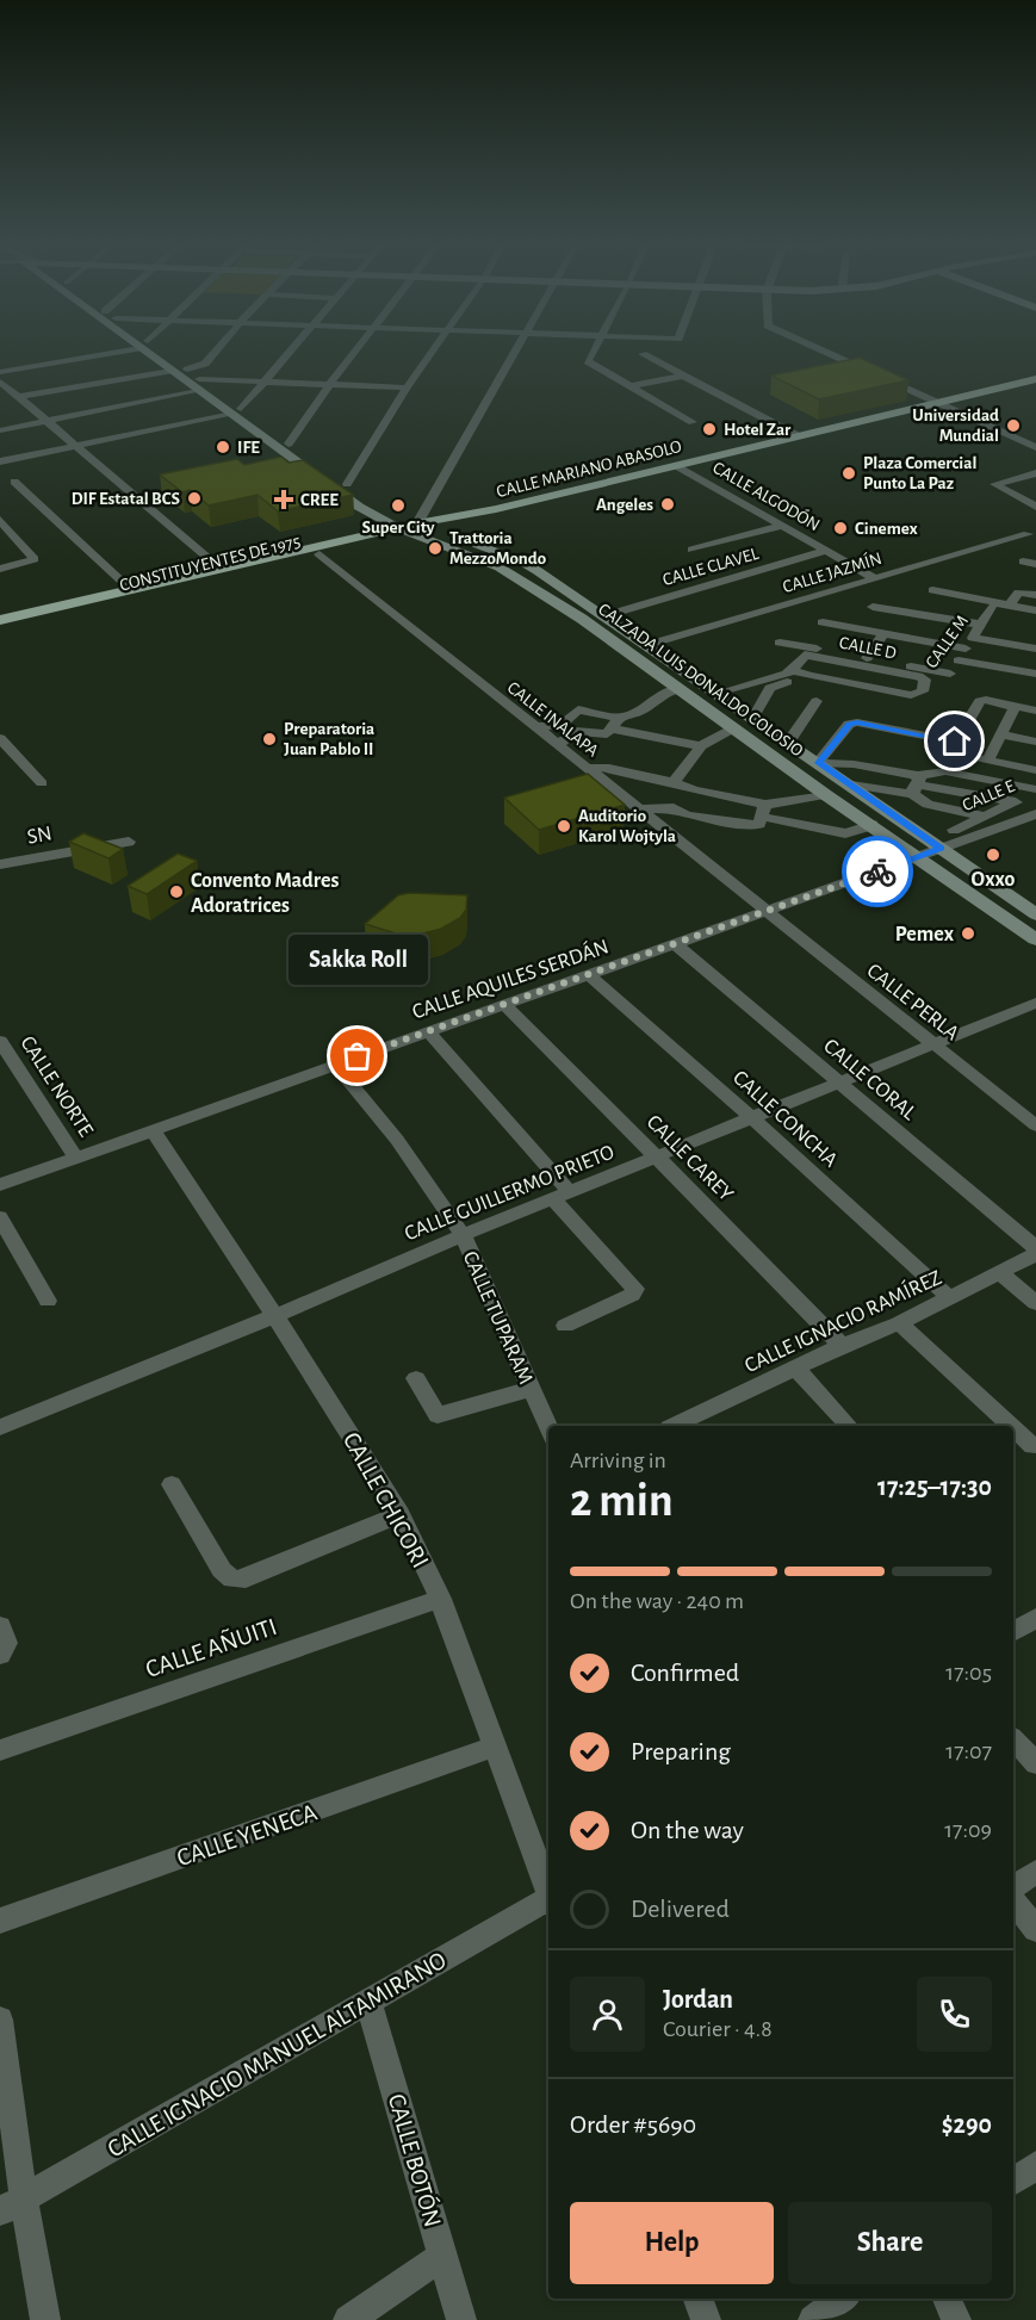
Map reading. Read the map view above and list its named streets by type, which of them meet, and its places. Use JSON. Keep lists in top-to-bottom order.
{
  "streets": {
    "main road": ["CALLE MARIANO ABASOLO", "CONSTITUYENTES DE 1975"],
    "street": [
      "CALLE ALGODÓN",
      "CALLE CLAVEL",
      "CALLE JAZMÍN",
      "CALLE M",
      "CALLE D",
      "CALZADA LUIS DONALDO COLOSIO",
      "CALLE INALAPA",
      "CALLE E",
      "SN",
      "CALLE AQUILES SERDÁN",
      "CALLE PERLA",
      "CALLE CORAL",
      "CALLE NORTE",
      "CALLE CONCHA",
      "CALLE CAREY",
      "CALLE GUILLERMO PRIETO",
      "CALLE TUPARAM",
      "CALLE IGNACIO RAMÍREZ",
      "CALLE CHICORI",
      "CALLE AÑUITI",
      "CALLE YENECA",
      "CALLE IGNACIO MANUEL ALTAMIRANO",
      "CALLE BOTÓN"
    ]
  },
  "crossings": [
    ["CALLE MARIANO ABASOLO", "CALLE ALGODÓN"],
    ["CALLE MARIANO ABASOLO", "CONSTITUYENTES DE 1975"],
    ["CALLE MARIANO ABASOLO", "CALZADA LUIS DONALDO COLOSIO"],
    ["CALLE ALGODÓN", "CALLE CLAVEL"],
    ["CALLE ALGODÓN", "CALLE JAZMÍN"],
    ["CONSTITUYENTES DE 1975", "CALZADA LUIS DONALDO COLOSIO"],
    ["CONSTITUYENTES DE 1975", "CALLE INALAPA"],
    ["CALLE CLAVEL", "CALZADA LUIS DONALDO COLOSIO"],
    ["CALLE JAZMÍN", "CALZADA LUIS DONALDO COLOSIO"],
    ["CALLE M", "CALLE D"],
    ["CALZADA LUIS DONALDO COLOSIO", "CALLE AQUILES SERDÁN"],
    ["CALLE INALAPA", "CALLE AQUILES SERDÁN"],
    ["CALLE INALAPA", "CALLE PERLA"],
    ["CALLE AQUILES SERDÁN", "CALLE PERLA"],
    ["CALLE AQUILES SERDÁN", "CALLE CORAL"],
    ["CALLE AQUILES SERDÁN", "CALLE NORTE"],
    ["CALLE AQUILES SERDÁN", "CALLE CONCHA"],
    ["CALLE AQUILES SERDÁN", "CALLE CAREY"],
    ["CALLE AQUILES SERDÁN", "CALLE TUPARAM"],
    ["CALLE AQUILES SERDÁN", "CALLE CHICORI"],
    ["CALLE PERLA", "CALLE GUILLERMO PRIETO"],
    ["CALLE CORAL", "CALLE GUILLERMO PRIETO"],
    ["CALLE CONCHA", "CALLE GUILLERMO PRIETO"],
    ["CALLE CONCHA", "CALLE IGNACIO RAMÍREZ"],
    ["CALLE CAREY", "CALLE GUILLERMO PRIETO"],
    ["CALLE CAREY", "CALLE IGNACIO RAMÍREZ"],
    ["CALLE GUILLERMO PRIETO", "CALLE TUPARAM"],
    ["CALLE GUILLERMO PRIETO", "CALLE CHICORI"],
    ["CALLE CHICORI", "CALLE AÑUITI"],
    ["CALLE CHICORI", "CALLE YENECA"],
    ["CALLE IGNACIO MANUEL ALTAMIRANO", "CALLE BOTÓN"]
  ],
  "places": {
    "other": [
      "Universidad Mundial",
      "Hotel Zar",
      "IFE",
      "Plaza Comercial Punto La Paz",
      "DIF Estatal BCS",
      "Angeles",
      "Super City",
      "Cinemex",
      "Trattoria MezzoMondo",
      "Preparatoria Juan Pablo II",
      "Auditorio Karol Wojtyla",
      "Oxxo",
      "Convento Madres Adoratrices",
      "Pemex",
      "Sakka Roll"
    ],
    "health": ["CREE"]
  },
  "page": {
    "bubble": "Sakka Roll",
    "heading": ["2 min", "Arriving in", "17:25–17:30"],
    "panel": [
      "Jordan",
      "Courier · 4.8",
      "Order #5690",
      "$290"
    ],
    "bar": "On the way · 240 m",
    "list": [
      ["Confirmed", "17:05"],
      ["Preparing", "17:07"],
      ["On the way", "17:09"],
      "Delivered"
    ],
    "buttons": ["Help", "Share"]
  }
}
